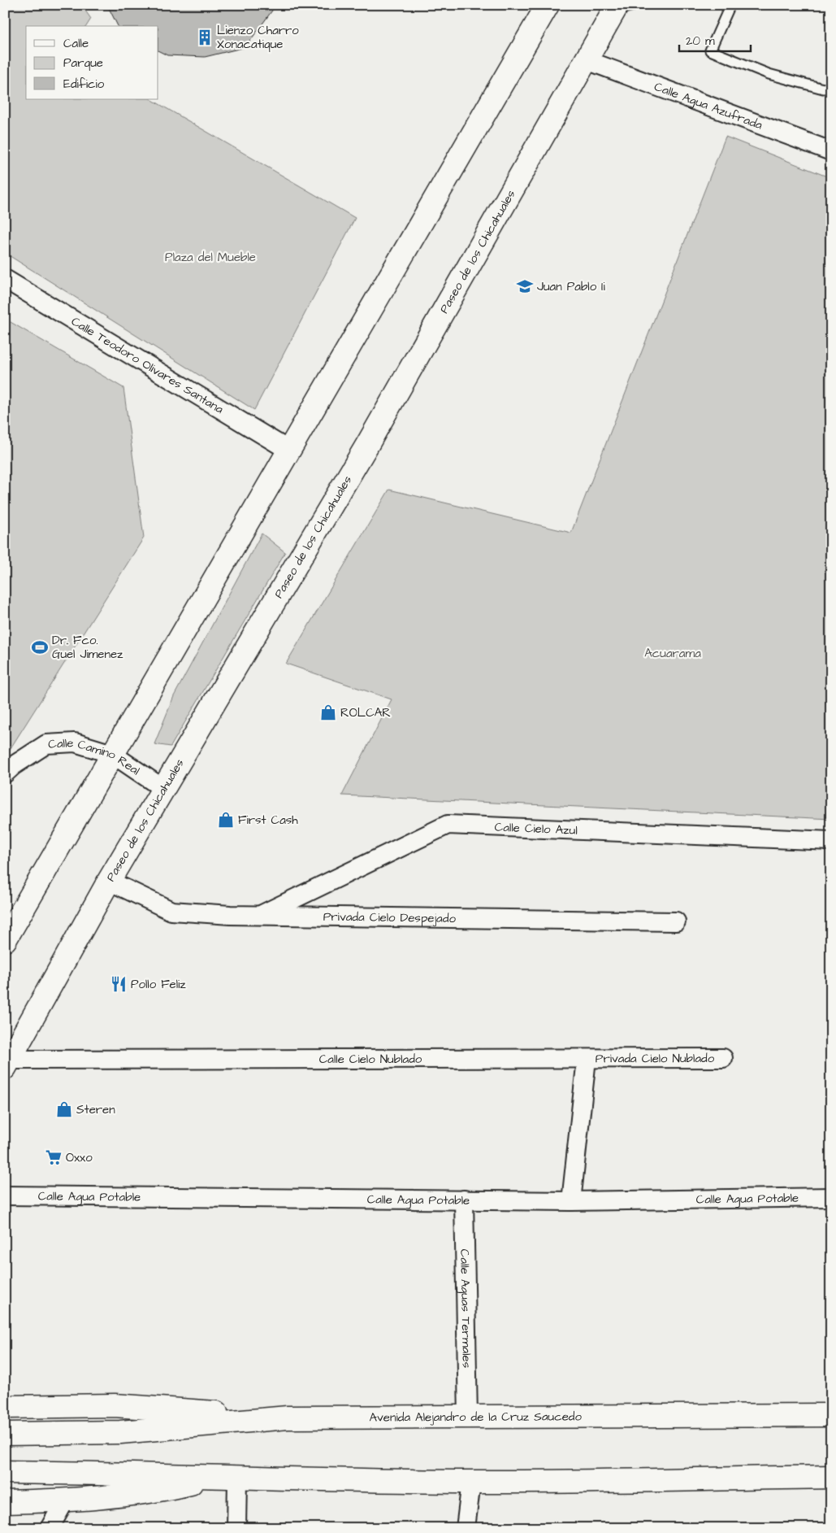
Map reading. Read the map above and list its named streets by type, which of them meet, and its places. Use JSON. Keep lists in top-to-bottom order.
{
  "streets": {
    "main road": ["Paseo de los Chicahuales", "Avenida Alejandro de la Cruz Saucedo"],
    "street": [
      "Calle Agua Azufrada",
      "Calle Teodoro Olivares Santana",
      "Calle Camino Real",
      "Calle Cielo Azul",
      "Privada Cielo Despejado",
      "Privada Cielo Nublado",
      "Calle Cielo Nublado",
      "Calle Agua Potable",
      "Calle Aguas Termales"
    ]
  },
  "crossings": [
    ["Calle Agua Azufrada", "Paseo de los Chicahuales"],
    ["Paseo de los Chicahuales", "Calle Camino Real"],
    ["Paseo de los Chicahuales", "Privada Cielo Despejado"],
    ["Paseo de los Chicahuales", "Calle Cielo Nublado"],
    ["Calle Cielo Azul", "Privada Cielo Despejado"],
    ["Privada Cielo Nublado", "Calle Cielo Nublado"],
    ["Calle Agua Potable", "Calle Aguas Termales"],
    ["Calle Aguas Termales", "Avenida Alejandro de la Cruz Saucedo"]
  ],
  "parks": ["Plaza del Mueble", "Acuarama"],
  "places": {
    "building": ["Lienzo Charro Xonacatique"],
    "school or university": ["Juan Pablo Ii"],
    "sports": ["Dr. Fco. Guel Jimenez"],
    "shop": ["ROLCAR", "First Cash", "Steren"],
    "restaurant": ["Pollo Feliz"],
    "supermarket": ["Oxxo"]
  },
  "legend": ["Calle", "Parque", "Edificio"],
  "scale_bar": "20 m"
}
